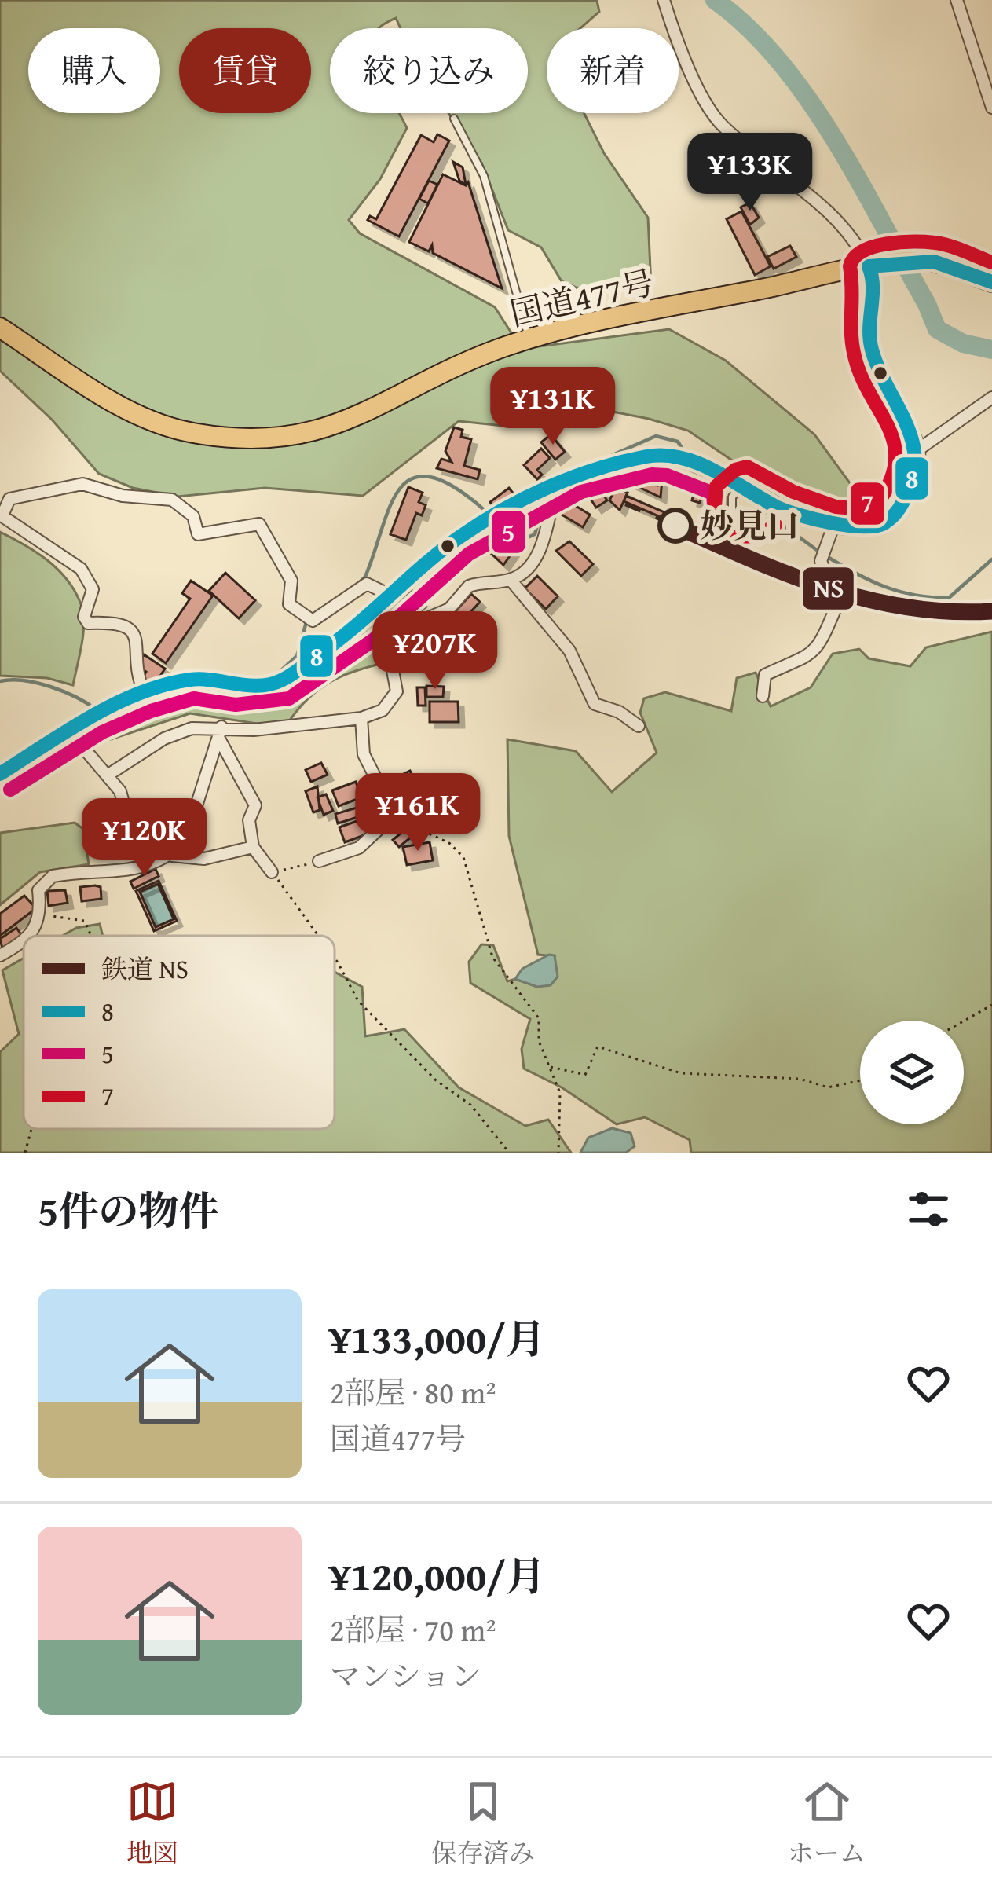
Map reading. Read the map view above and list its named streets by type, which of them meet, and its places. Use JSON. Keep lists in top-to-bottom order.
{
  "streets": {
    "highway": ["国道477号"]
  },
  "places": ["妙見口"],
  "lines": [
    "transit line 7",
    "transit line 8",
    "transit line 5",
    "rail line NS"
  ],
  "legend": [
    "鉄道 NS",
    "8",
    "5",
    "7"
  ],
  "page": {
    "chip": [
      "購入",
      "賃貸",
      "絞り込み",
      "新着"
    ],
    "price": [
      "¥133K",
      "¥131K",
      "¥207K",
      "¥161K",
      "¥120K"
    ],
    "heading": "5件の物件",
    "list": [
      {
        "name": "¥133,000/月",
        "note": "2部屋 · 80 m² · 国道477号"
      },
      {
        "name": "¥120,000/月",
        "note": "2部屋 · 70 m² · マンション"
      }
    ],
    "tabs": ["地図", "保存済み", "ホーム"]
  }
}
